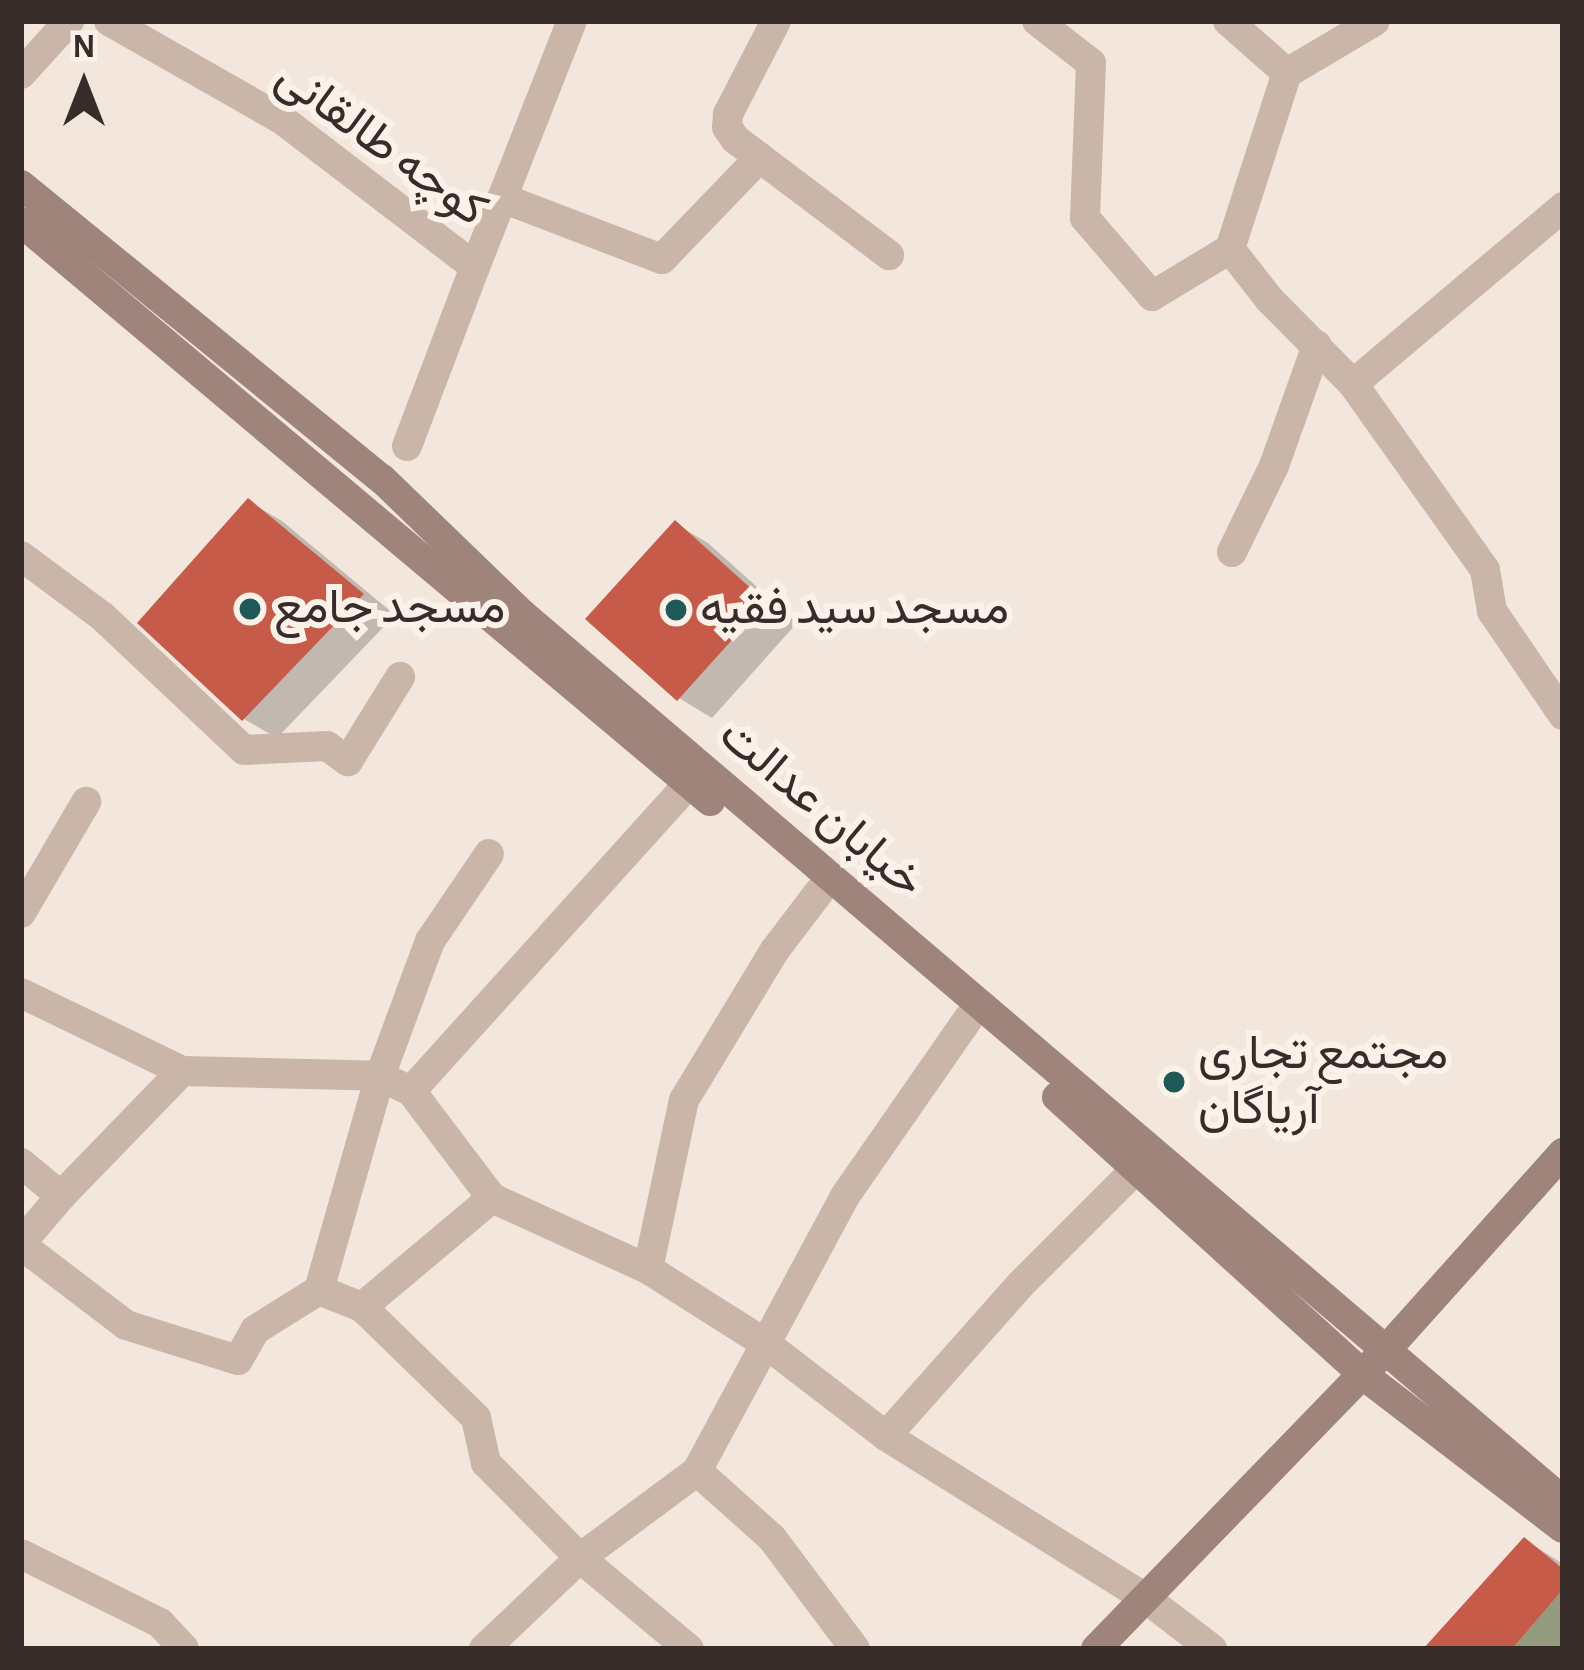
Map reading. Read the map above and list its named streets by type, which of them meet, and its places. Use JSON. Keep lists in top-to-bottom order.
{
  "streets": {
    "main road": ["خیابان عدالت"],
    "street": ["کوچه طالقانی"]
  },
  "places": ["مسجد جامع", "مسجد سید فقیه", "مجتمع تجاری آریاگان"],
  "north": "top"
}
